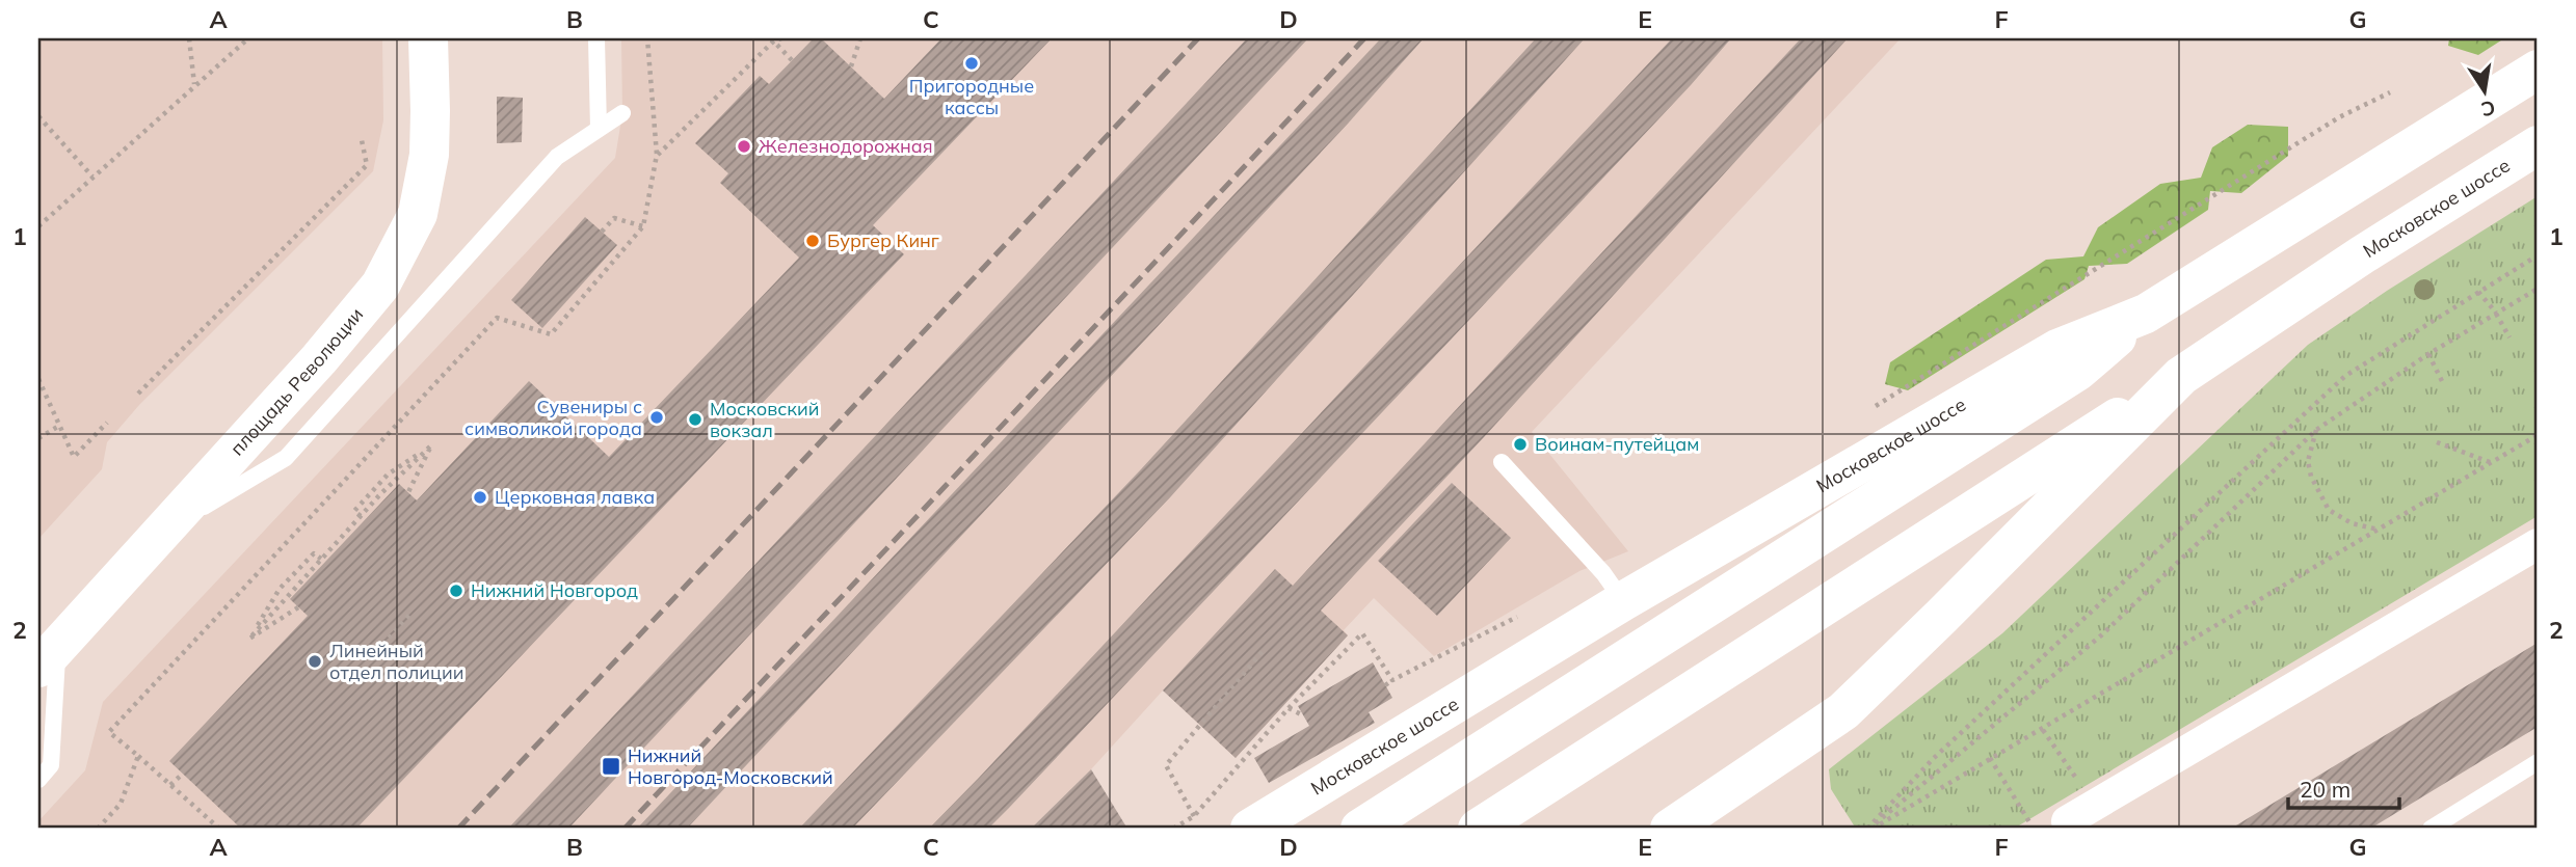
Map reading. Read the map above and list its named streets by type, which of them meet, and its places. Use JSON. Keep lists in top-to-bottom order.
{
  "streets": {
    "main road": ["Московское шоссе", "площадь Революции"]
  },
  "places": {
    "other": [
      "Пригородные кассы",
      "Железнодорожная",
      "Бургер Кинг",
      "Сувениры с символикой города",
      "Московский вокзал",
      "Воинам-путейцам",
      "Церковная лавка",
      "Нижний Новгород",
      "Линейный отдел полиции"
    ],
    "transit": ["Нижний Новгород-Московский"]
  },
  "scale_bar": "20 m",
  "north": "bottom",
  "grid": {
    "columns": [
      "A",
      "B",
      "C",
      "D",
      "E",
      "F",
      "G"
    ],
    "rows": ["1", "2"]
  }
}
